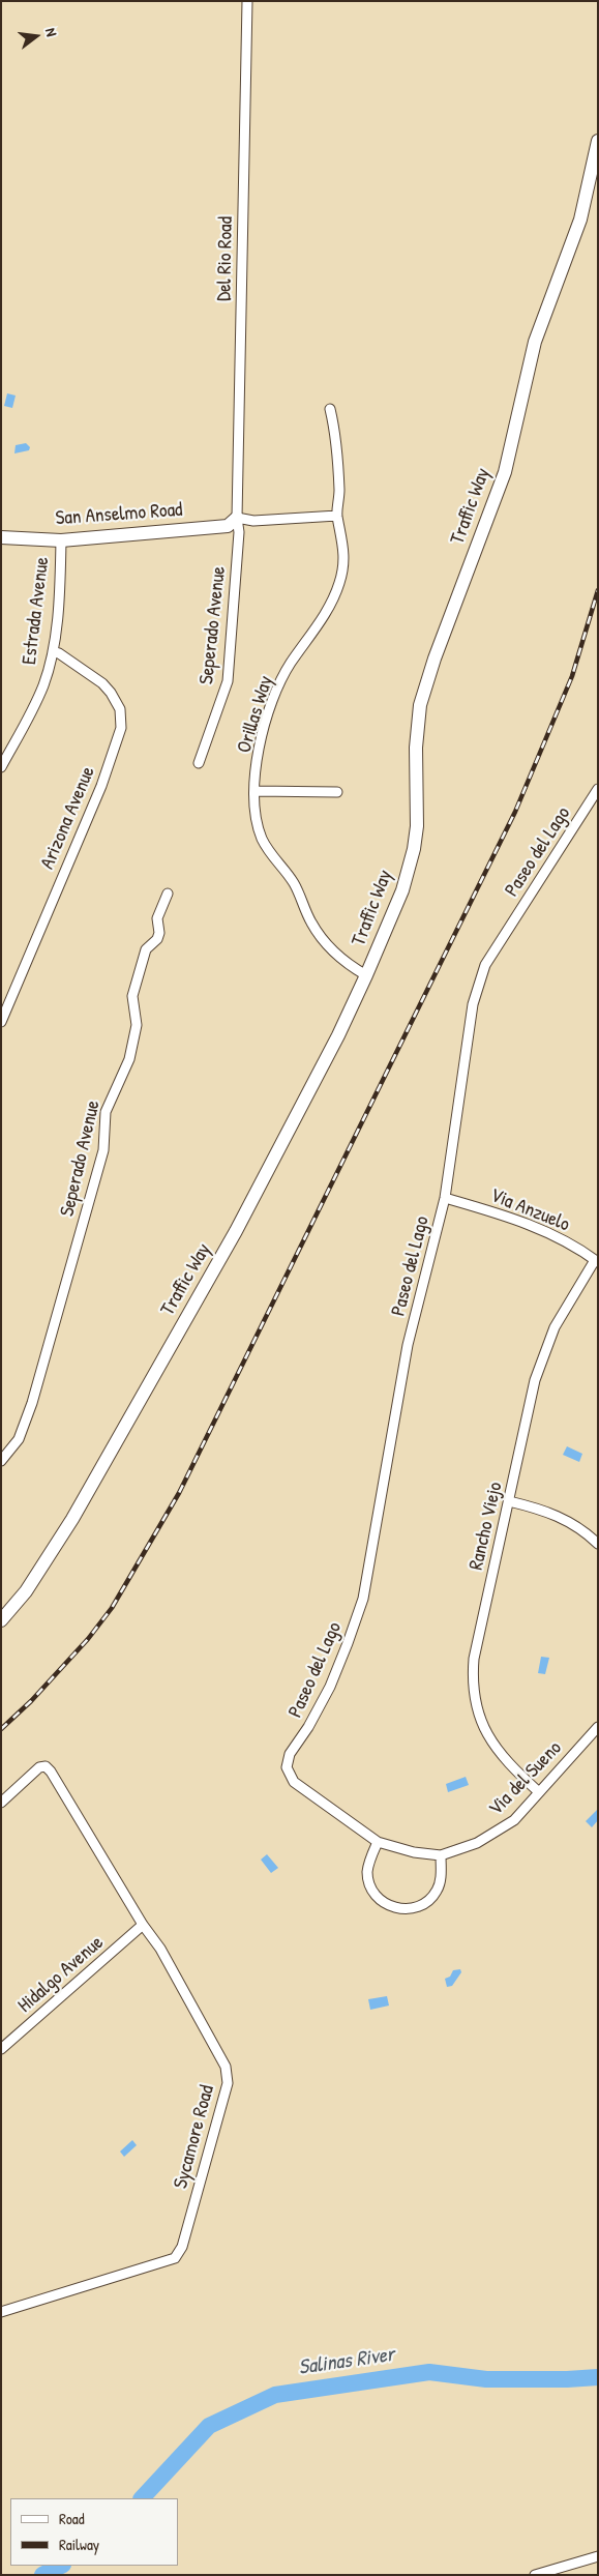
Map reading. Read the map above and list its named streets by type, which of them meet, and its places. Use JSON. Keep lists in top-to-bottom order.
{
  "streets": {
    "street": [
      "Del Rio Road",
      "Traffic Way",
      "San Anselmo Road",
      "Estrada Avenue",
      "Seperado Avenue",
      "Orillas Way",
      "Arizona Avenue",
      "Paseo del Lago",
      "Via Anzuelo",
      "Rancho Viejo",
      "Via del Sueno",
      "Hidalgo Avenue",
      "Sycamore Road"
    ]
  },
  "crossings": [
    ["Del Rio Road", "San Anselmo Road"],
    ["Del Rio Road", "Seperado Avenue"],
    ["Traffic Way", "Orillas Way"],
    ["San Anselmo Road", "Estrada Avenue"],
    ["San Anselmo Road", "Seperado Avenue"],
    ["Estrada Avenue", "Arizona Avenue"],
    ["Paseo del Lago", "Via Anzuelo"],
    ["Paseo del Lago", "Via del Sueno"],
    ["Via Anzuelo", "Rancho Viejo"],
    ["Rancho Viejo", "Via del Sueno"],
    ["Hidalgo Avenue", "Sycamore Road"]
  ],
  "water": ["Salinas River"],
  "legend": ["Road", "Railway"],
  "north": "right"
}
